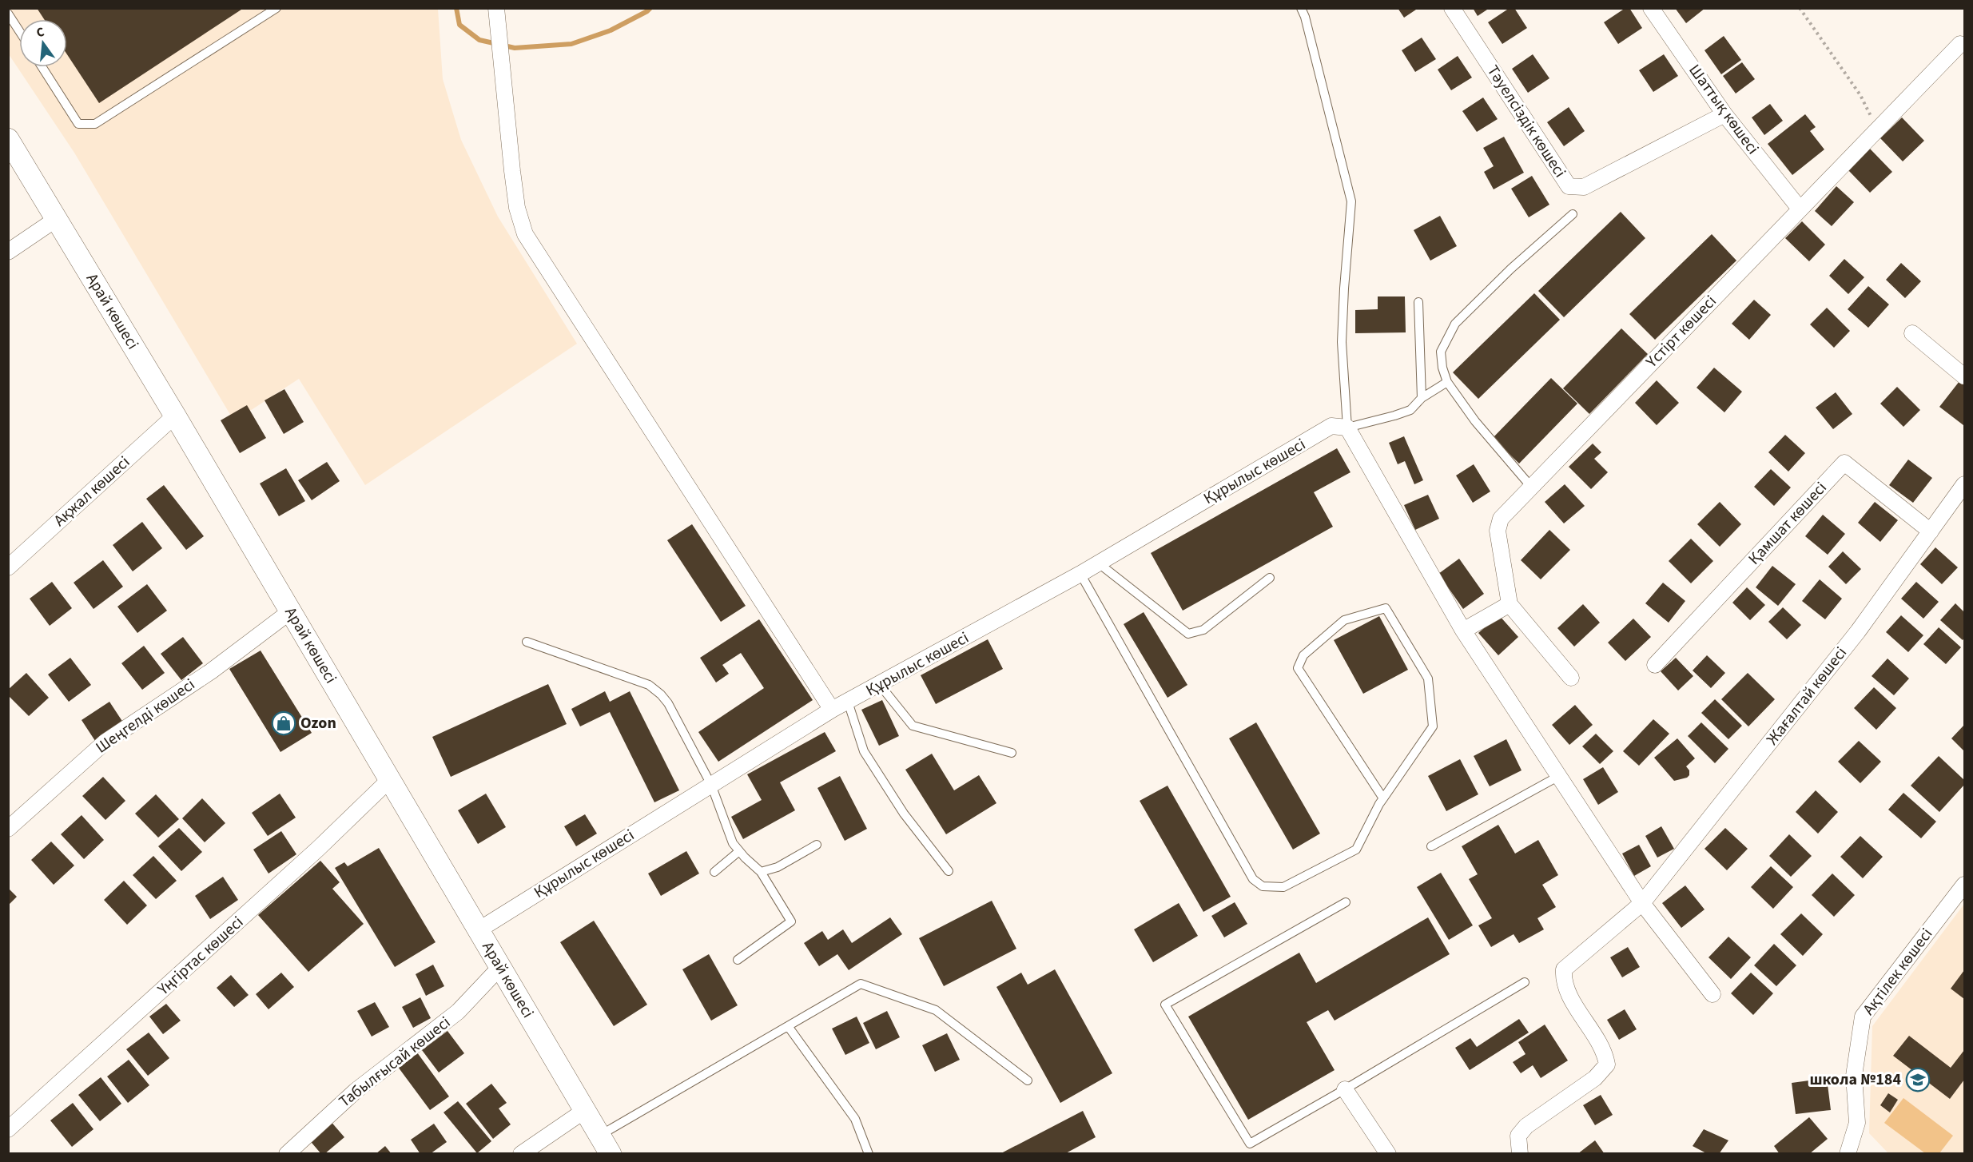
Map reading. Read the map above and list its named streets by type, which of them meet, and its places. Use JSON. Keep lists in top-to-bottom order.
{
  "streets": {
    "main road": ["Арай көшесі"],
    "street": [
      "Шаттық көшесі",
      "Тәуелсіздік көшесі",
      "Үстірт көшесі",
      "Құрылыс көшесі",
      "Ақжал көшесі",
      "Қамшат көшесі",
      "Жағалтай көшесі",
      "Шеңгелді көшесі",
      "Үңгіртас көшесі",
      "Ақтілек көшесі",
      "Табылғысай көшесі"
    ]
  },
  "crossings": [
    ["Шаттық көшесі", "Тәуелсіздік көшесі"],
    ["Шаттық көшесі", "Үстірт көшесі"],
    ["Арай көшесі", "Құрылыс көшесі"],
    ["Арай көшесі", "Ақжал көшесі"],
    ["Арай көшесі", "Шеңгелді көшесі"],
    ["Арай көшесі", "Үңгіртас көшесі"],
    ["Арай көшесі", "Табылғысай көшесі"],
    ["Қамшат көшесі", "Жағалтай көшесі"]
  ],
  "places": {
    "shop": ["Ozon"],
    "school or university": ["школа №184"]
  },
  "north": "top"
}
